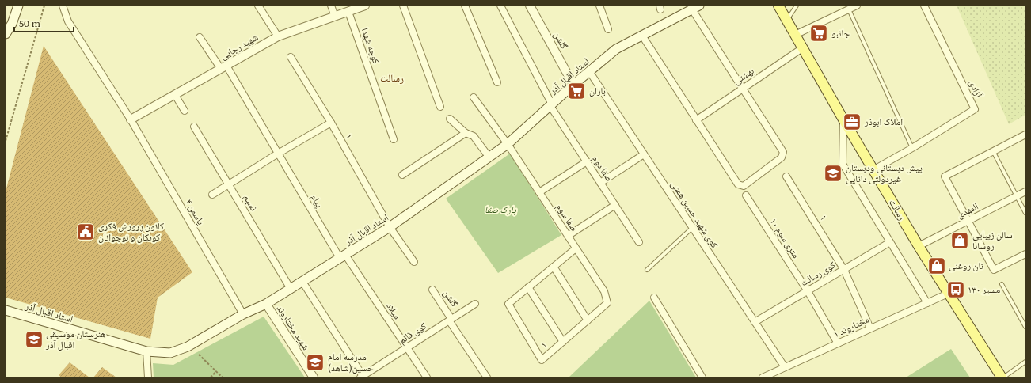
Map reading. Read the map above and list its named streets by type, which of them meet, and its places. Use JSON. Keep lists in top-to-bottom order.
{
  "streets": {
    "main road": ["استاد اقبال آذر", "رسالت"],
    "street": [
      "گلشن",
      "کوچه شهدا",
      "شهید رجایی",
      "بهشتی",
      "آزادی",
      "۱",
      "صفا دوم",
      "پیام",
      "نسیم",
      "المهدی",
      "یاسمن ۴",
      "کوی شهید حسین همتی",
      "صفا سوم",
      "۱۰ متری سوم",
      "کوی رسالت",
      "میلاد",
      "مختاروند ۱",
      "شهید مختاروند",
      "کوی قائم"
    ]
  },
  "crossings": [
    ["گلشن", "استاد اقبال آذر"],
    ["گلشن", "کوی قائم"],
    ["کوچه شهدا", "شهید رجایی"],
    ["شهید رجایی", "پیام"],
    ["شهید رجایی", "یاسمن ۴"],
    ["استاد اقبال آذر", "۱"],
    ["استاد اقبال آذر", "صفا دوم"],
    ["استاد اقبال آذر", "پیام"],
    ["استاد اقبال آذر", "نسیم"],
    ["استاد اقبال آذر", "یاسمن ۴"],
    ["استاد اقبال آذر", "کوی شهید حسین همتی"],
    ["استاد اقبال آذر", "صفا سوم"],
    ["استاد اقبال آذر", "میلاد"],
    ["استاد اقبال آذر", "شهید مختاروند"],
    ["بهشتی", "رسالت"],
    ["آزادی", "رسالت"],
    ["۱", "صفا سوم"],
    ["۱", "کوی رسالت"],
    ["۱", "مختاروند ۱"],
    ["پیام", "میلاد"],
    ["رسالت", "المهدی"],
    ["رسالت", "مختاروند ۱"],
    ["کوی شهید حسین همتی", "کوی رسالت"],
    ["کوی شهید حسین همتی", "مختاروند ۱"],
    ["۱۰ متری سوم", "کوی رسالت"],
    ["۱۰ متری سوم", "مختاروند ۱"],
    ["میلاد", "کوی قائم"]
  ],
  "districts": ["رسالت"],
  "parks": ["پارک صفا"],
  "places": {
    "supermarket": ["جانبو", "باران"],
    "office": ["املاک ابوذر"],
    "school or university": ["پیش دبستانی ودبستان غیردولتی دانایی", "هنرستان موسیقی اقبال آذر", "مدرسه امام حسین(شاهد)"],
    "public building": ["کانون پرورش فکرى کوىکان و نوجوانان"],
    "shop": ["سالن زیبایی روسانا", "نان روغنی"],
    "bus stop": ["مسیر ۱۳۰"]
  },
  "scale_bar": "50 m"
}
